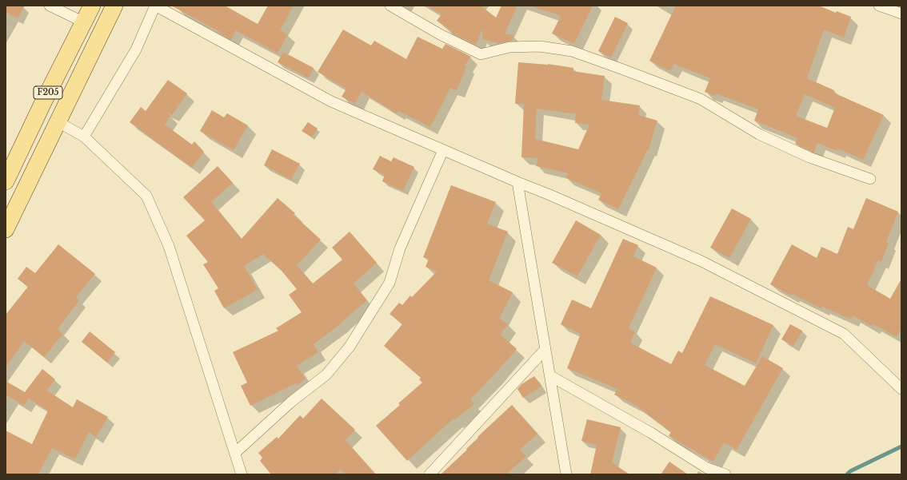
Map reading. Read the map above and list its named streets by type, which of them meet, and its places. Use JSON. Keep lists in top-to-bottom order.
{
  "streets": {
    "main road": ["F205"]
  }
}
